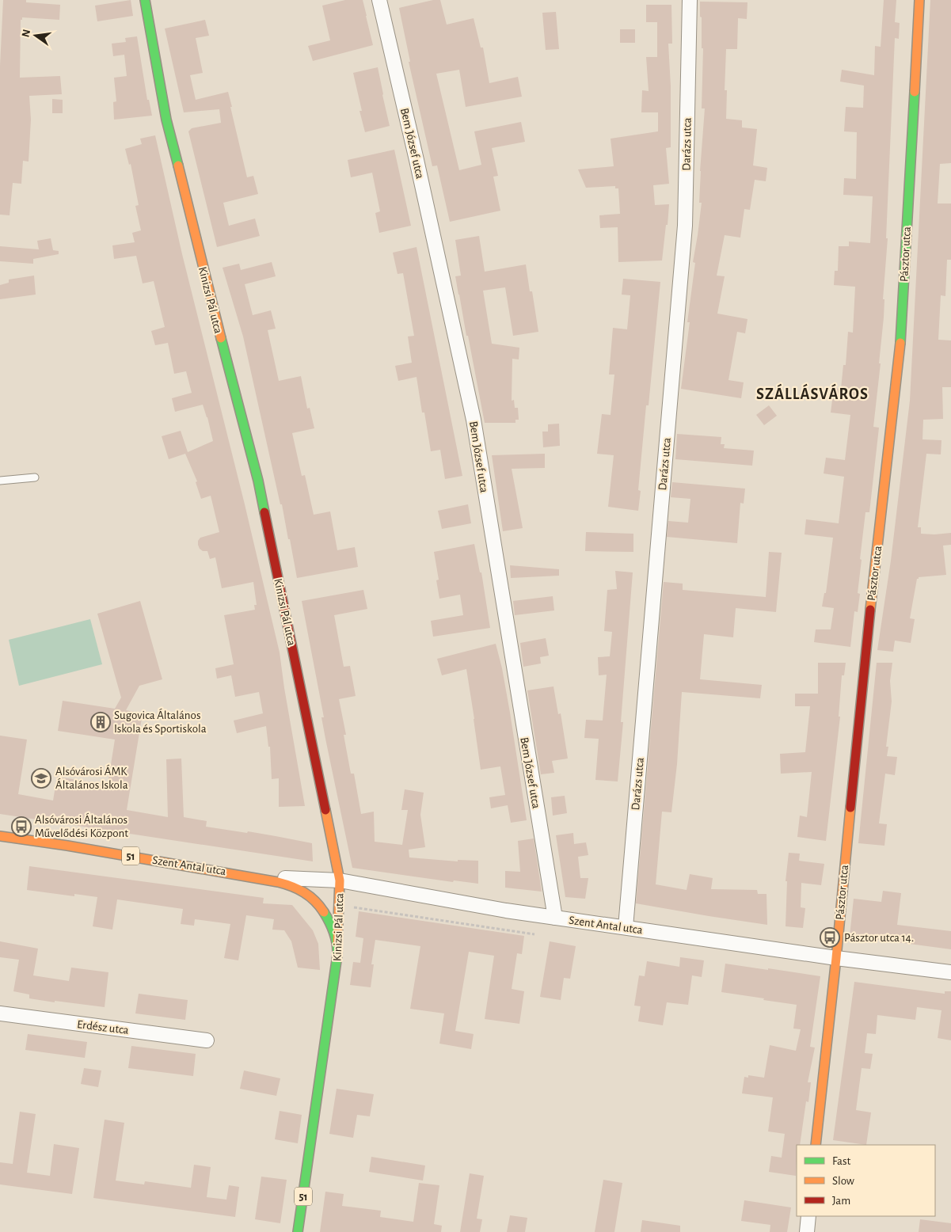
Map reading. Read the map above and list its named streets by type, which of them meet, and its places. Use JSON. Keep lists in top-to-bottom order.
{
  "streets": {
    "street": [
      "Bem József utca",
      "Darázs utca",
      "Pásztor utca",
      "Kinizsi Pál utca",
      "51",
      "Szent Antal utca",
      "Erdész utca"
    ]
  },
  "crossings": [
    ["Bem József utca", "Szent Antal utca"],
    ["Darázs utca", "Szent Antal utca"],
    ["Pásztor utca", "Szent Antal utca"],
    ["Kinizsi Pál utca", "Szent Antal utca"]
  ],
  "districts": ["SZÁLLÁSVÁROS"],
  "places": {
    "building": ["Sugovica Általános Iskola és Sportiskola"],
    "school or university": ["Alsóvárosi ÁMK Általános Iskola"],
    "bus stop": ["Alsóvárosi Általános Művelődési Központ", "Pásztor utca 14."]
  },
  "legend": ["Fast", "Slow", "Jam"],
  "north": "left"
}
